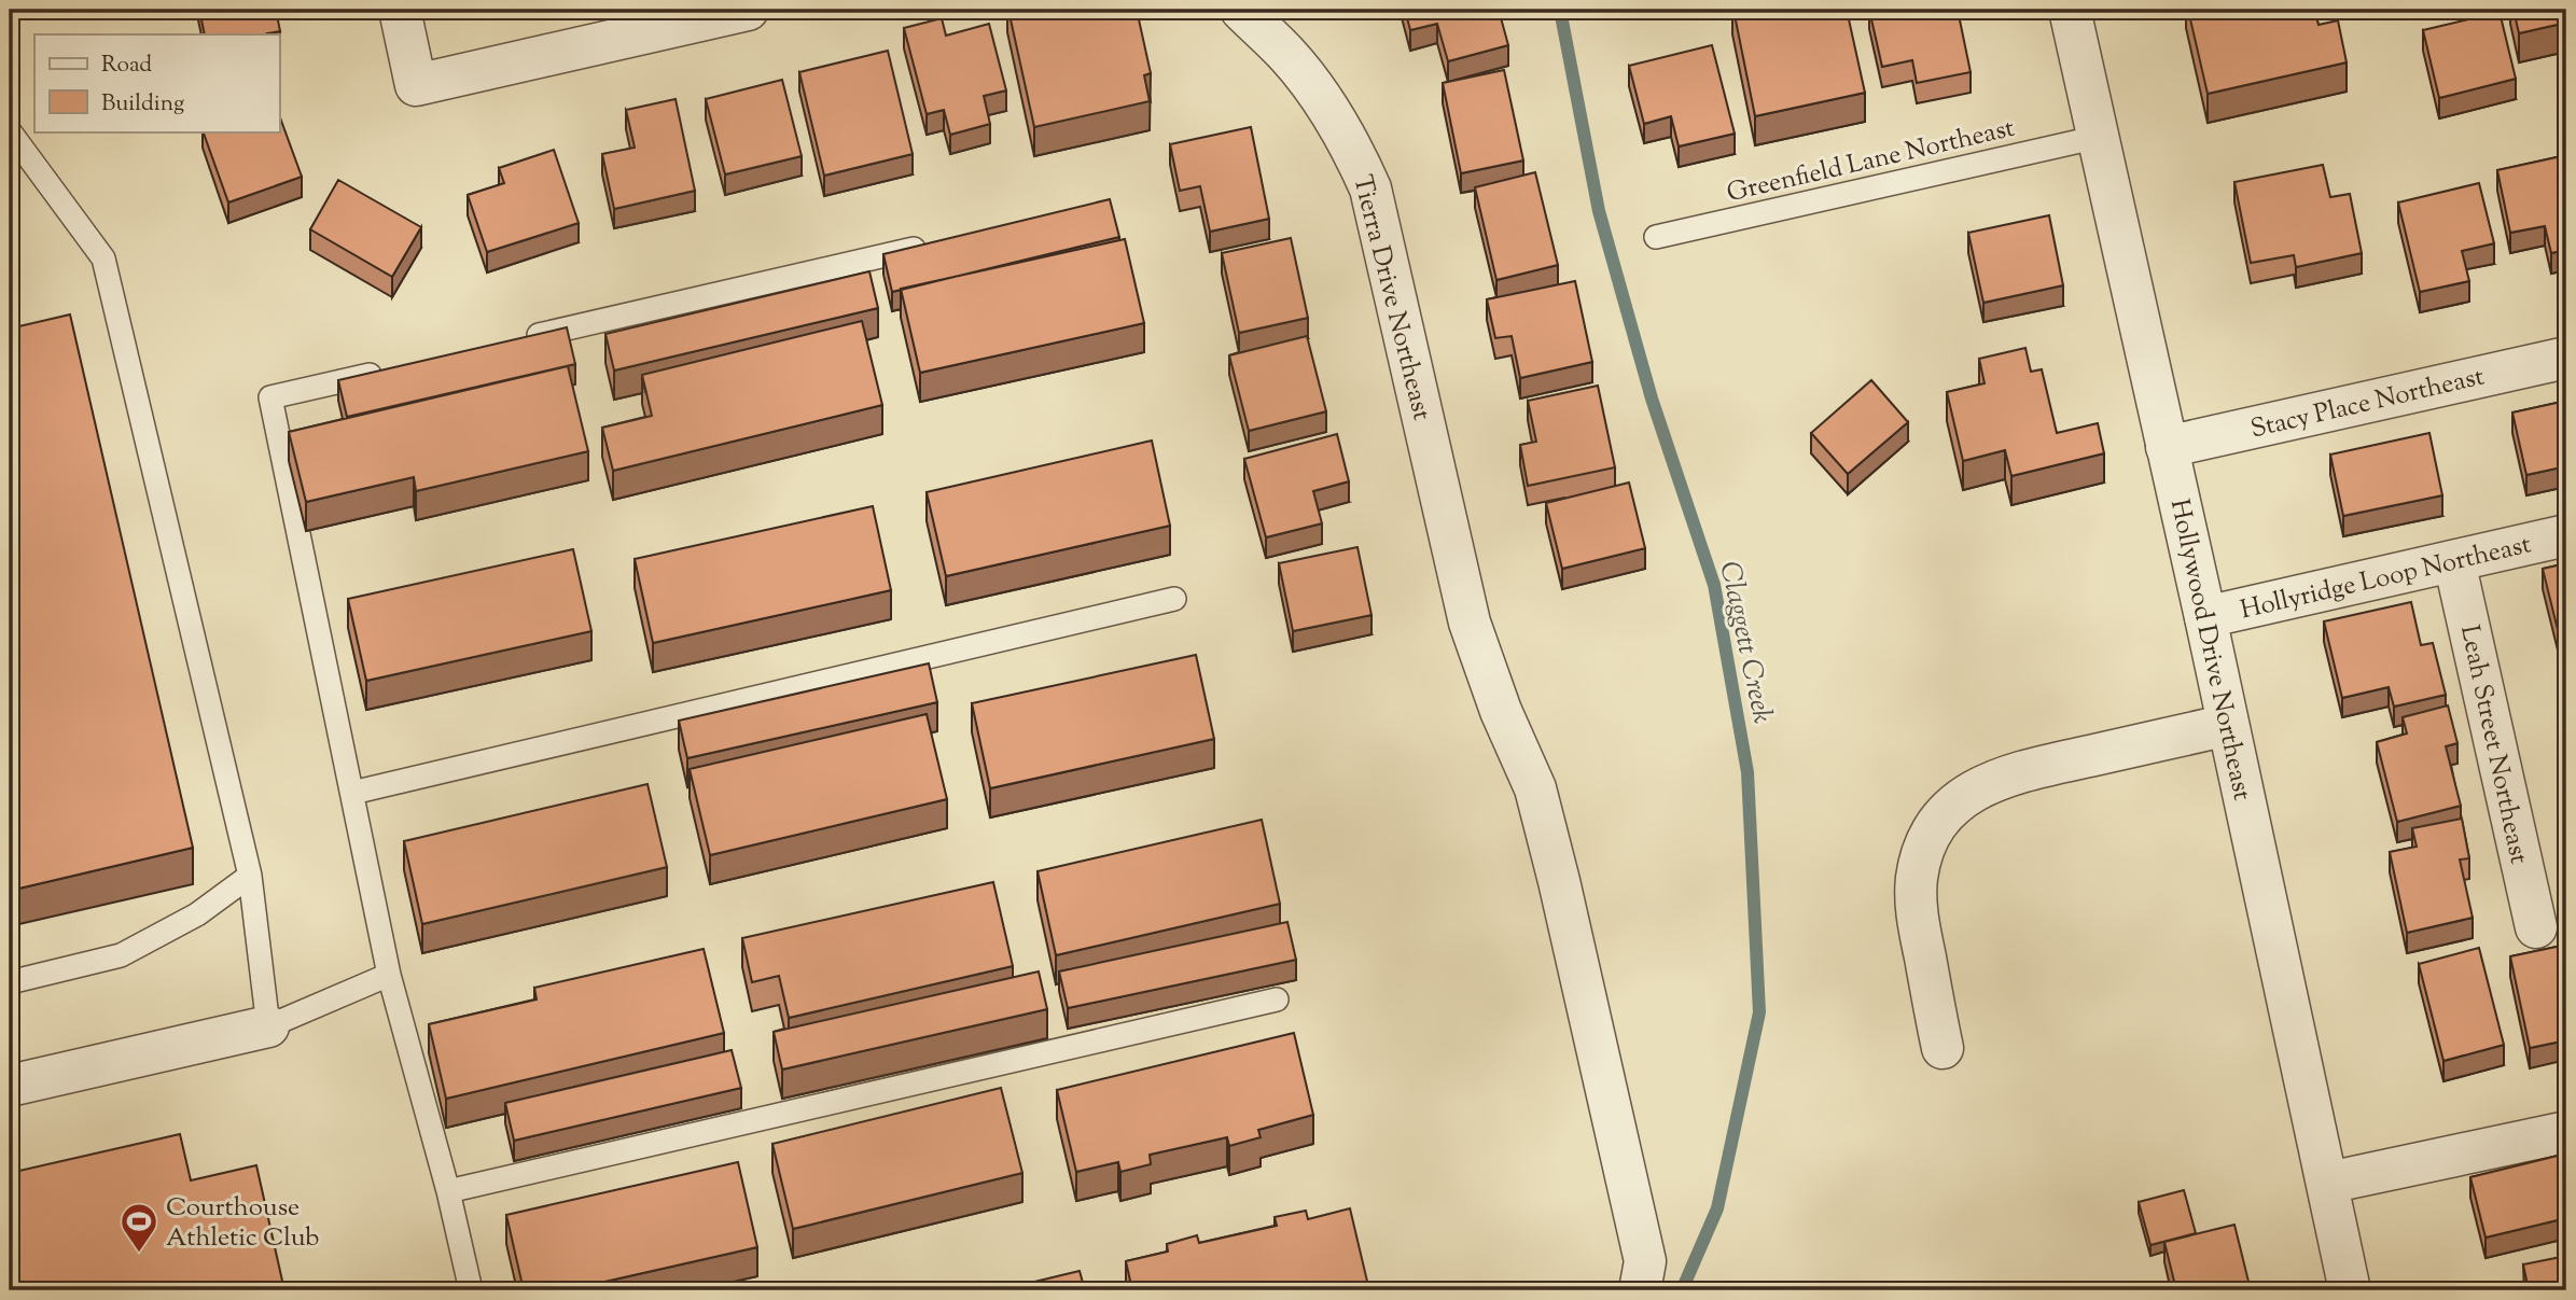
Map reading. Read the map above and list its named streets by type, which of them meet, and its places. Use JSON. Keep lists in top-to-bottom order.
{
  "streets": {
    "street": [
      "Tierra Drive Northeast",
      "Stacy Place Northeast",
      "Hollyridge Loop Northeast",
      "Hollywood Drive Northeast",
      "Leah Street Northeast"
    ],
    "lane": ["Greenfield Lane Northeast"]
  },
  "crossings": [
    ["Greenfield Lane Northeast", "Hollywood Drive Northeast"],
    ["Stacy Place Northeast", "Hollywood Drive Northeast"],
    ["Hollyridge Loop Northeast", "Hollywood Drive Northeast"],
    ["Hollyridge Loop Northeast", "Leah Street Northeast"]
  ],
  "water": ["Claggett Creek"],
  "places": {
    "sports": ["Courthouse Athletic Club"]
  },
  "legend": ["Road", "Building"]
}
